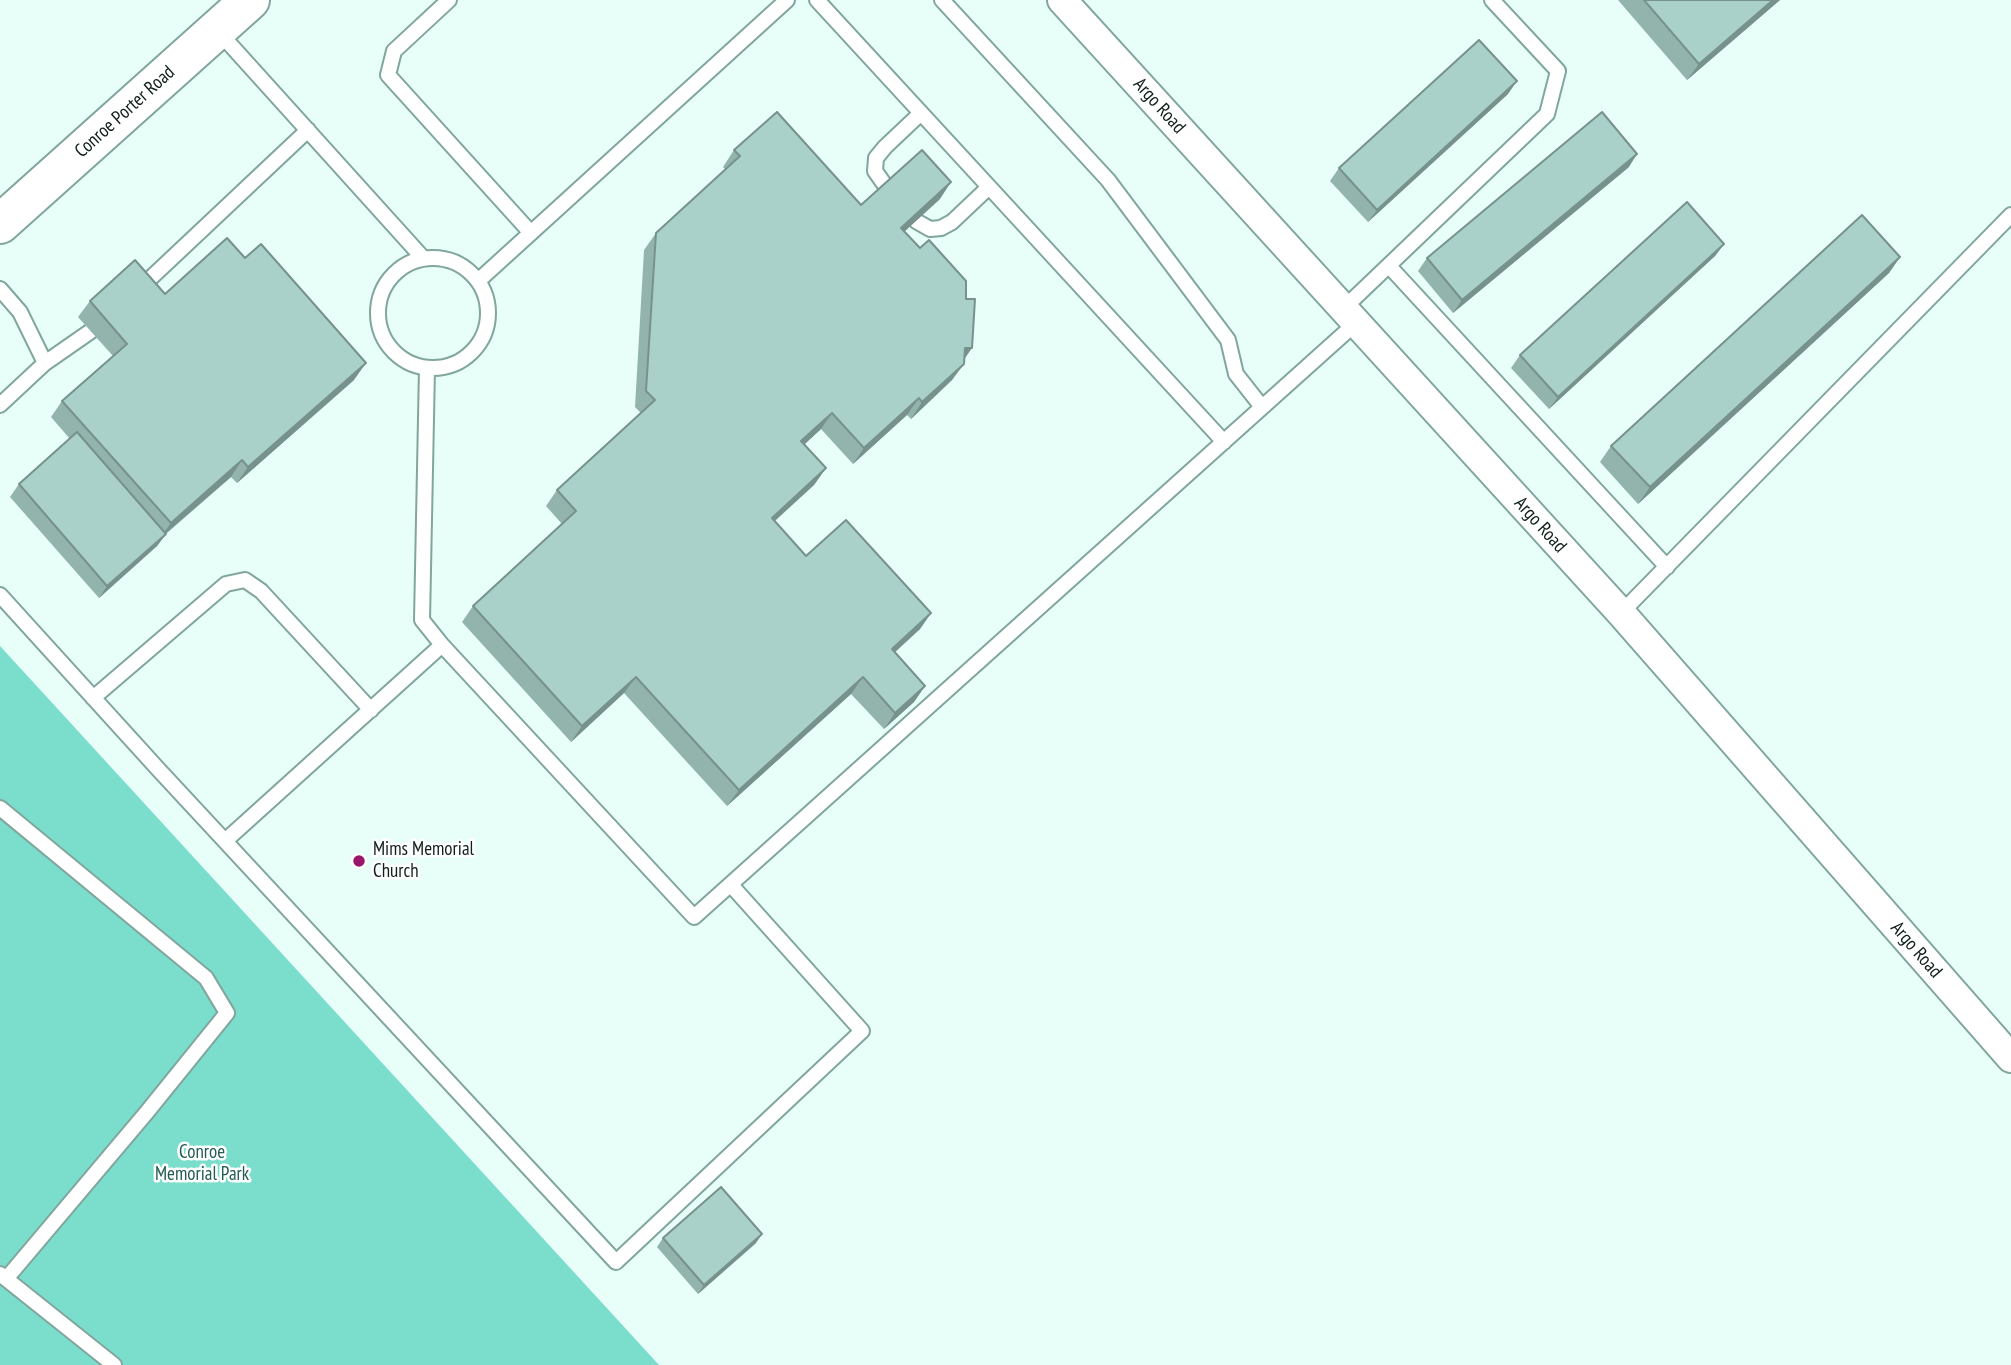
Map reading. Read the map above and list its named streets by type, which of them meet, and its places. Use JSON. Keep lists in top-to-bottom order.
{
  "streets": {
    "main road": ["Conroe Porter Road"],
    "street": ["Argo Road"]
  },
  "parks": ["Conroe Memorial Park"],
  "places": ["Mims Memorial Church"]
}
